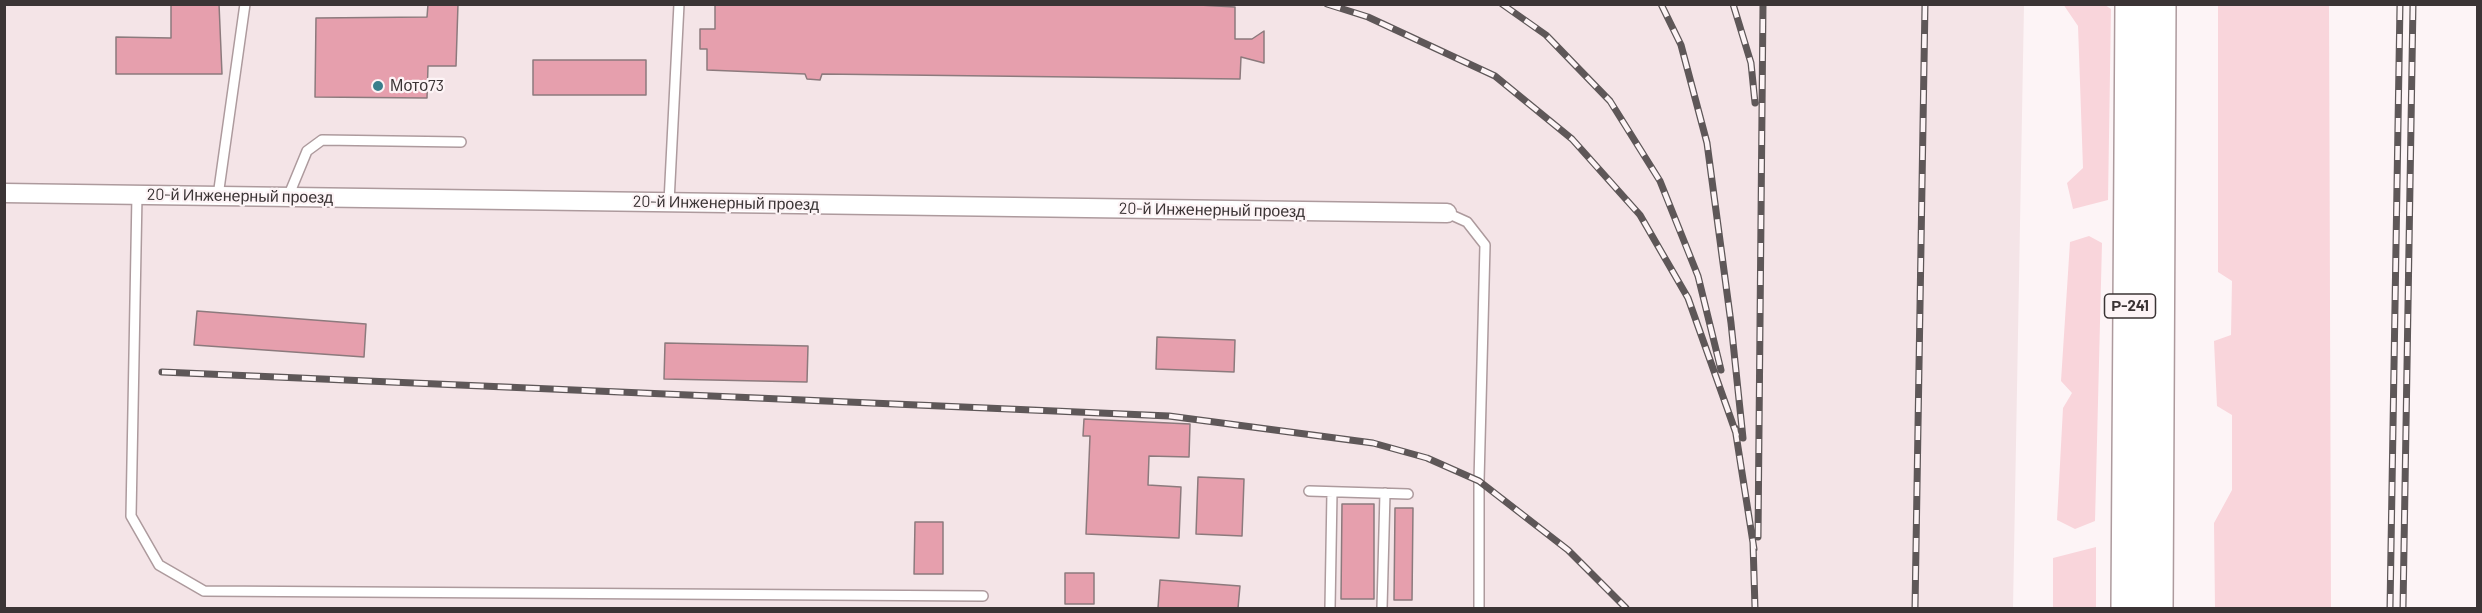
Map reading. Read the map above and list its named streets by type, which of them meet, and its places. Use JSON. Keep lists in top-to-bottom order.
{
  "streets": {
    "highway": ["Р-241"],
    "street": ["20-й Инженерный проезд"]
  },
  "places": ["Мото73"]
}
